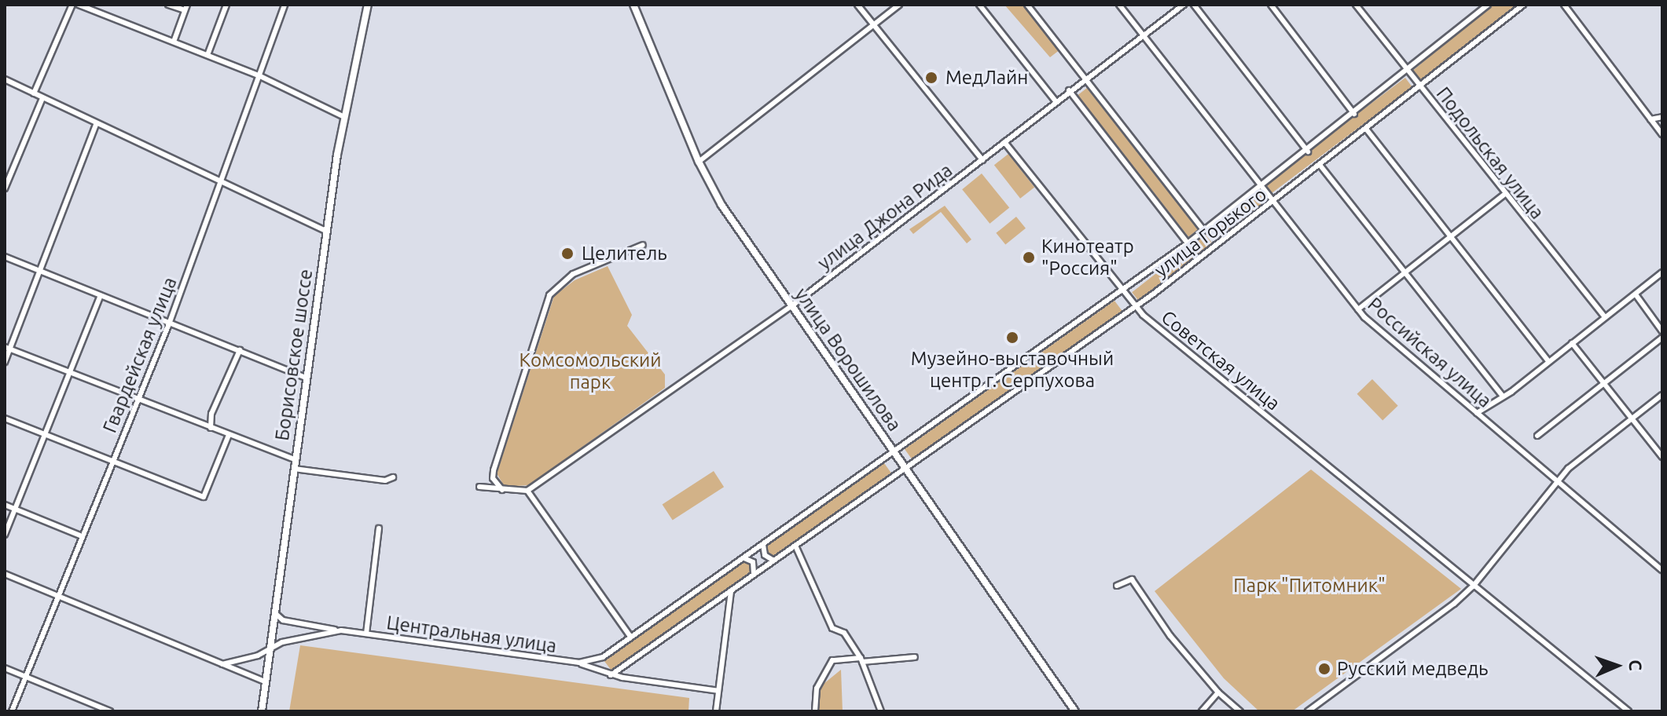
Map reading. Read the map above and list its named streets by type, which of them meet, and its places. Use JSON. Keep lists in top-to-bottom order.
{
  "streets": {
    "main road": ["Борисовское шоссе", "улица Ворошилова"],
    "street": [
      "Подольская улица",
      "улица Джона Рида",
      "улица Горького",
      "Российская улица",
      "Гвардейская улица",
      "Советская улица",
      "Центральная улица"
    ]
  },
  "crossings": [
    ["Подольская улица", "улица Горького"],
    ["улица Джона Рида", "улица Ворошилова"],
    ["улица Горького", "Российская улица"],
    ["улица Горького", "улица Ворошилова"],
    ["улица Горького", "Советская улица"],
    ["улица Горького", "Центральная улица"],
    ["Борисовское шоссе", "Центральная улица"],
    ["улица Ворошилова", "Центральная улица"]
  ],
  "parks": ["Комсомольский парк", "Парк \"Питомник\""],
  "places": [
    "МедЛайн",
    "Целитель",
    "Кинотеатр \"Россия\"",
    "Музейно-выставочный центр г. Серпухова",
    "Русский медведь"
  ],
  "north": "right"
}
